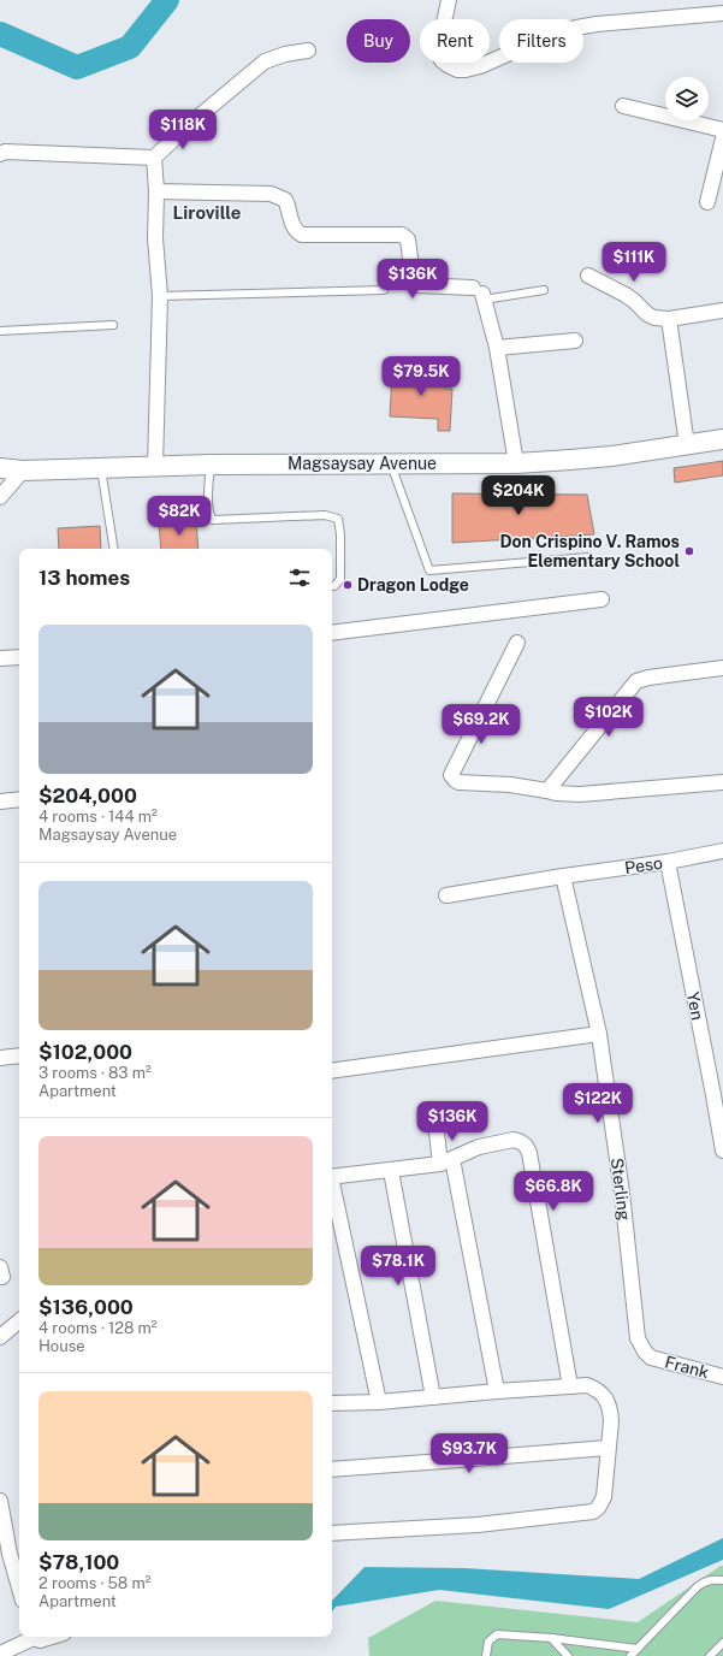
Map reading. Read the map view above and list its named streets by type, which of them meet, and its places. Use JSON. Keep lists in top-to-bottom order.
{
  "streets": {
    "street": [
      "Magsaysay Avenue",
      "Peso",
      "Yen",
      "Sterling",
      "Frank"
    ]
  },
  "crossings": [
    ["Peso", "Yen"],
    ["Peso", "Sterling"],
    ["Sterling", "Frank"]
  ],
  "districts": ["Liroville"],
  "places": ["Don Crispino V. Ramos Elementary School", "Dragon Lodge"],
  "page": {
    "chip": ["Buy", "Rent", "Filters"],
    "price": [
      "$118K",
      "$111K",
      "$136K",
      "$79.5K",
      "$204K",
      "$82K",
      "$102K",
      "$69.2K",
      "$122K",
      "$136K",
      "$66.8K",
      "$78.1K",
      "$93.7K"
    ],
    "heading": "13 homes",
    "list": [
      {
        "name": "$204,000",
        "note": "4 rooms · 144 m² · Magsaysay Avenue"
      },
      {
        "name": "$102,000",
        "note": "3 rooms · 83 m² · Apartment"
      },
      {
        "name": "$136,000",
        "note": "4 rooms · 128 m² · House"
      },
      {
        "name": "$78,100",
        "note": "2 rooms · 58 m² · Apartment"
      }
    ]
  }
}
